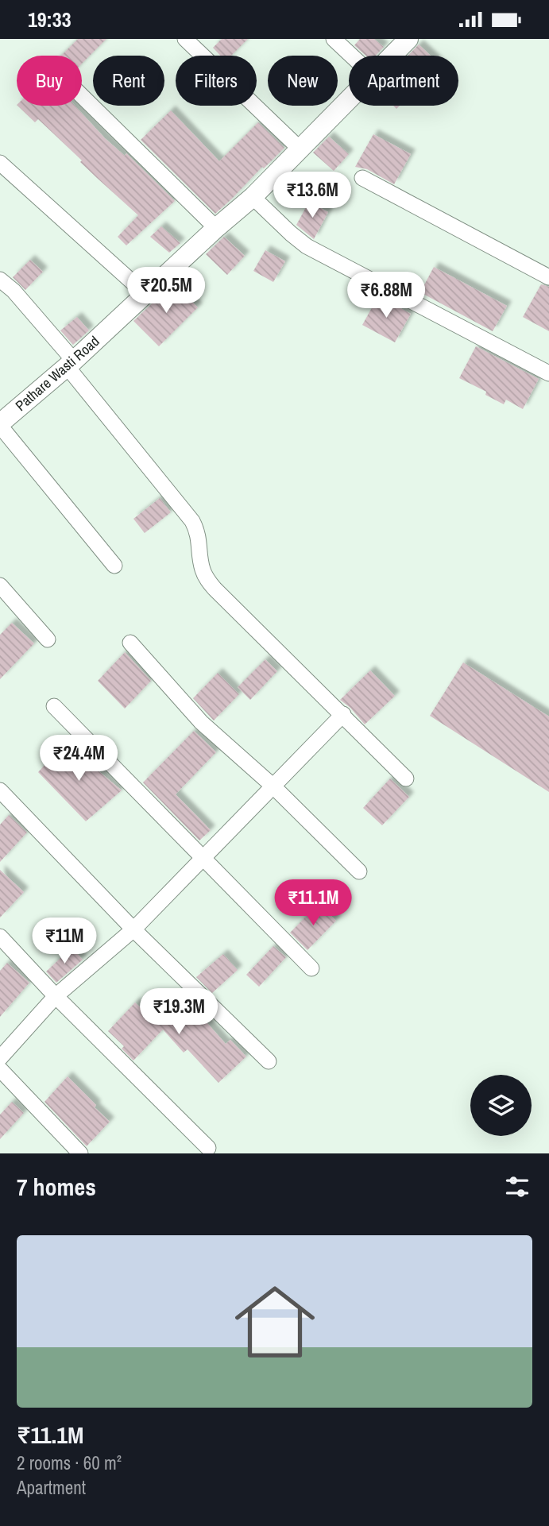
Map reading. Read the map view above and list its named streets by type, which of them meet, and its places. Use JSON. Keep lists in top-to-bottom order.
{
  "streets": {
    "street": ["Pathare Wasti Road"]
  },
  "page": {
    "status": "19:33",
    "chip": [
      "Buy",
      "Rent",
      "Filters",
      "New",
      "Apartment"
    ],
    "price": [
      "₹13.6M",
      "₹20.5M",
      "₹6.88M",
      "₹24.4M",
      "₹11.1M",
      "₹11M",
      "₹19.3M"
    ],
    "heading": "7 homes",
    "list": [
      {
        "name": "₹11.1M",
        "note": "2 rooms · 60 m² · Apartment"
      }
    ]
  }
}
